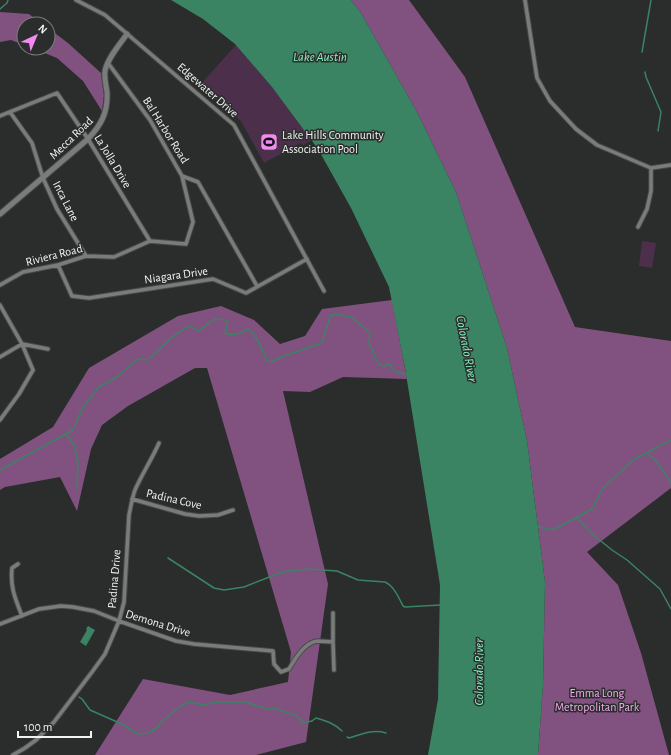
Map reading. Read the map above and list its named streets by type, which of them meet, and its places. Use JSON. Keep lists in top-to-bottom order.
{
  "streets": {
    "street": [
      "Edgewater Drive",
      "Bal Harbor Road",
      "Mecca Road",
      "La Jolla Drive",
      "Inca Lane",
      "Riviera Road",
      "Niagara Drive",
      "Padina Cove",
      "Padina Drive",
      "Demona Drive"
    ]
  },
  "crossings": [
    ["Edgewater Drive", "Mecca Road"],
    ["Edgewater Drive", "Niagara Drive"],
    ["Bal Harbor Road", "Mecca Road"],
    ["Bal Harbor Road", "Riviera Road"],
    ["Bal Harbor Road", "Niagara Drive"],
    ["Mecca Road", "La Jolla Drive"],
    ["Mecca Road", "Inca Lane"],
    ["La Jolla Drive", "Inca Lane"],
    ["La Jolla Drive", "Riviera Road"],
    ["Inca Lane", "Riviera Road"],
    ["Riviera Road", "Niagara Drive"],
    ["Padina Cove", "Padina Drive"],
    ["Padina Drive", "Demona Drive"]
  ],
  "water": ["Lake Austin", "Colorado River"],
  "parks": ["Emma Long Metropolitan Park"],
  "places": {
    "sports": ["Lake Hills Community Association Pool"]
  },
  "scale_bar": "100 m",
  "north": "top right"
}
